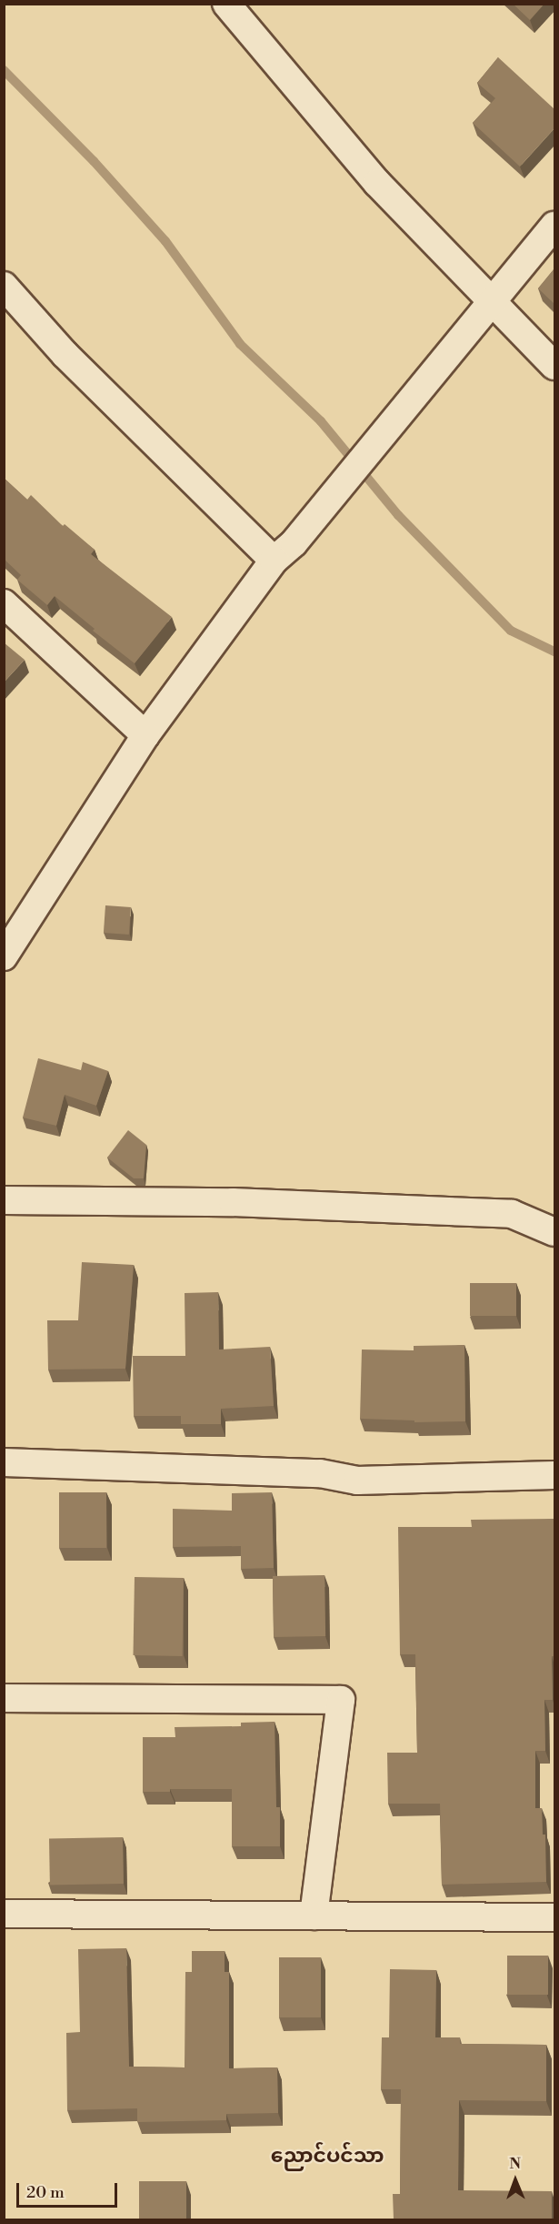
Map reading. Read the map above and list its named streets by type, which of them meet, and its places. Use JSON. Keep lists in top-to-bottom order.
{
  "districts": ["ညောင်ပင်သာ"],
  "scale_bar": "20 m",
  "north": "top"
}
